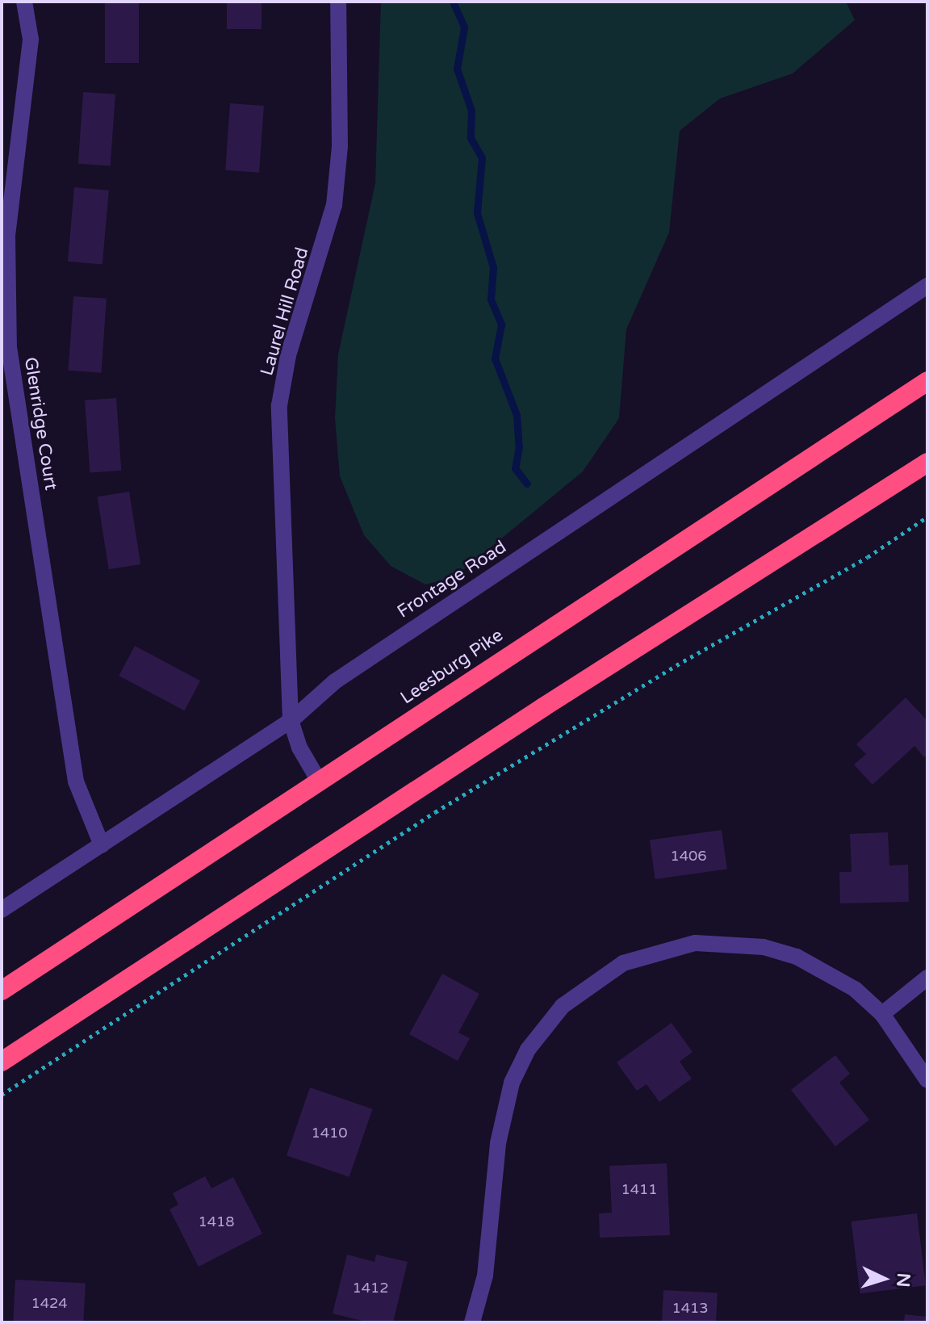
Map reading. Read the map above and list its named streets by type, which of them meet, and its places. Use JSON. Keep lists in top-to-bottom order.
{
  "streets": {
    "highway": ["Leesburg Pike"],
    "street": ["Laurel Hill Road", "Glenridge Court", "Frontage Road"]
  },
  "crossings": [
    ["Laurel Hill Road", "Frontage Road"],
    ["Laurel Hill Road", "Leesburg Pike"],
    ["Glenridge Court", "Frontage Road"]
  ],
  "house_numbers": [
    "1406",
    "1410",
    "1411",
    "1418",
    "1412",
    "1424",
    "1413"
  ],
  "north": "right"
}
